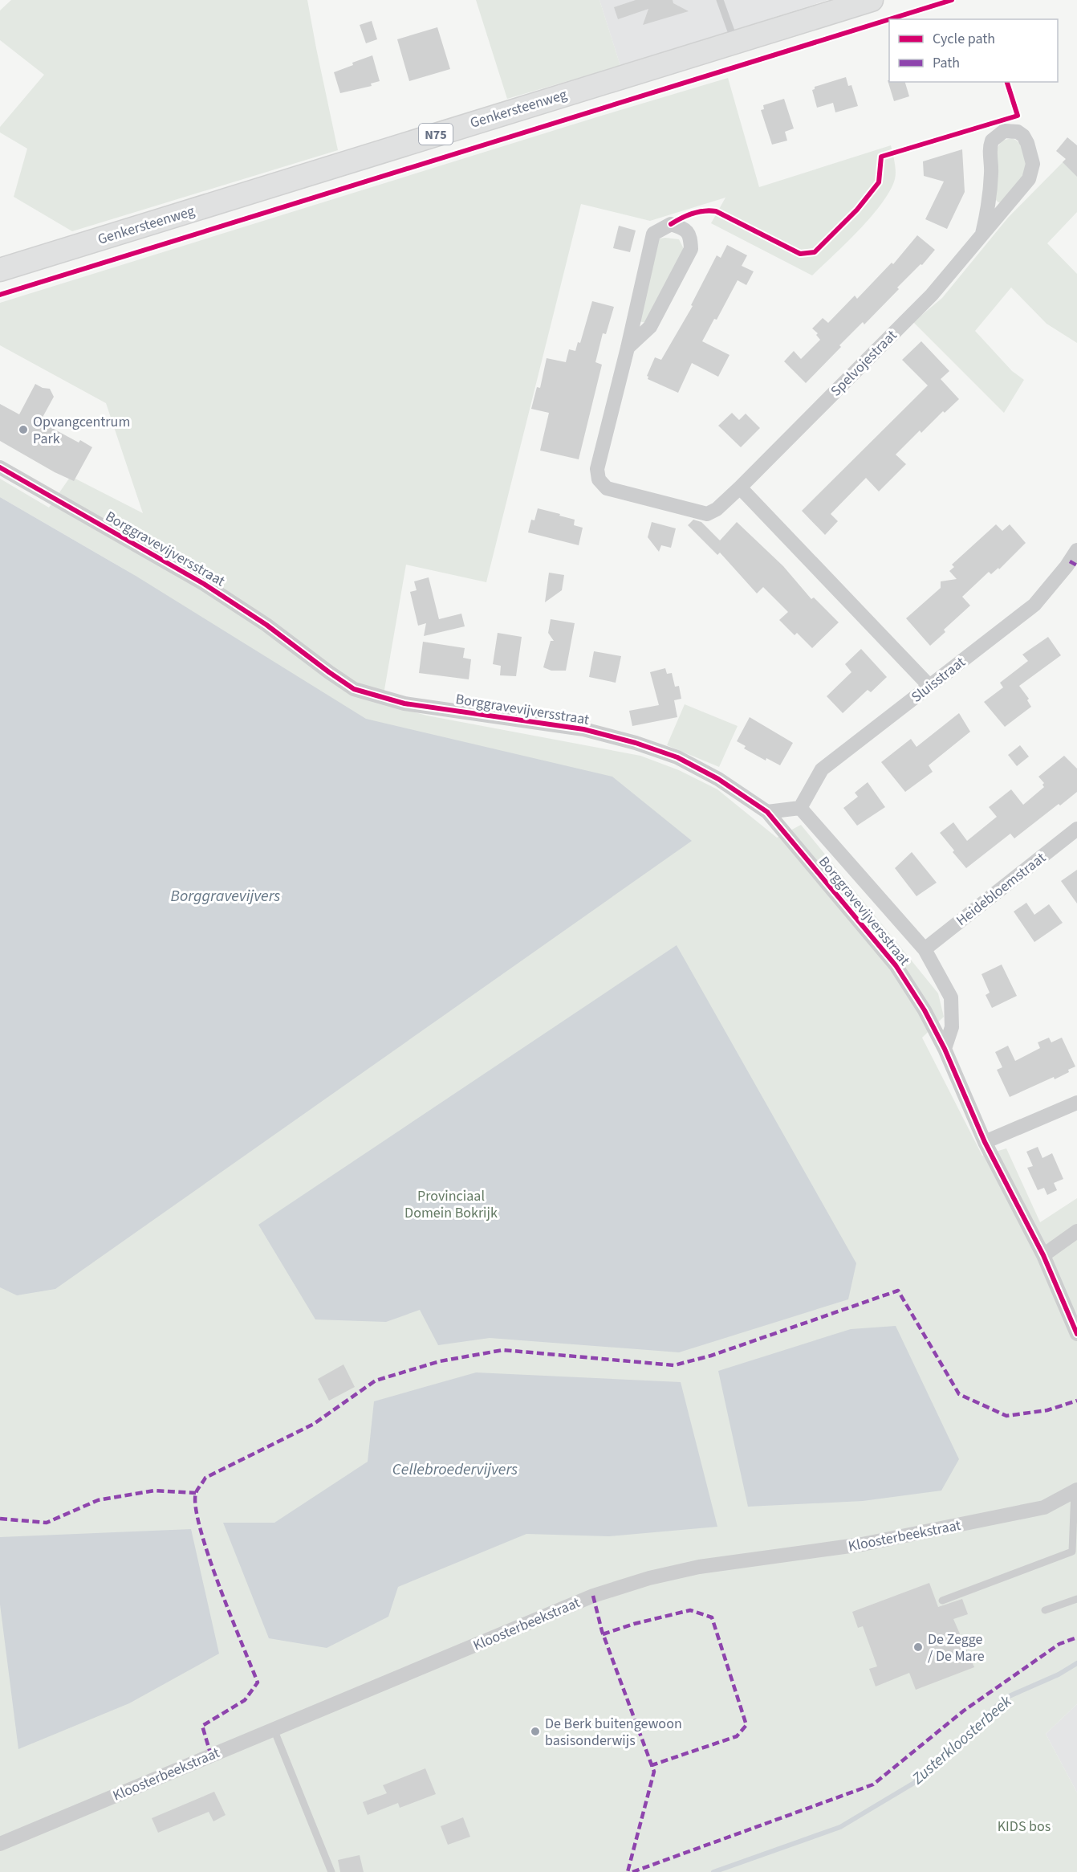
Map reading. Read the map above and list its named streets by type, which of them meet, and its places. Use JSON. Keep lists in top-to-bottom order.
{
  "streets": {
    "main road": ["Genkersteenweg", "N75"],
    "street": [
      "Spelvojestraat",
      "Borggravevijversstraat",
      "Sluisstraat",
      "Heidebloemstraat",
      "Kloosterbeekstraat"
    ]
  },
  "crossings": [
    ["Borggravevijversstraat", "Sluisstraat"],
    ["Borggravevijversstraat", "Heidebloemstraat"]
  ],
  "water": ["Borggravevijvers", "Cellebroedervijvers", "Zusterkloosterbeek"],
  "parks": ["Provinciaal Domein Bokrijk", "KIDS bos"],
  "places": ["Opvangcentrum Park", "De Zegge / De Mare", "De Berk buitengewoon basisonderwijs"],
  "legend": ["Cycle path", "Path"]
}
